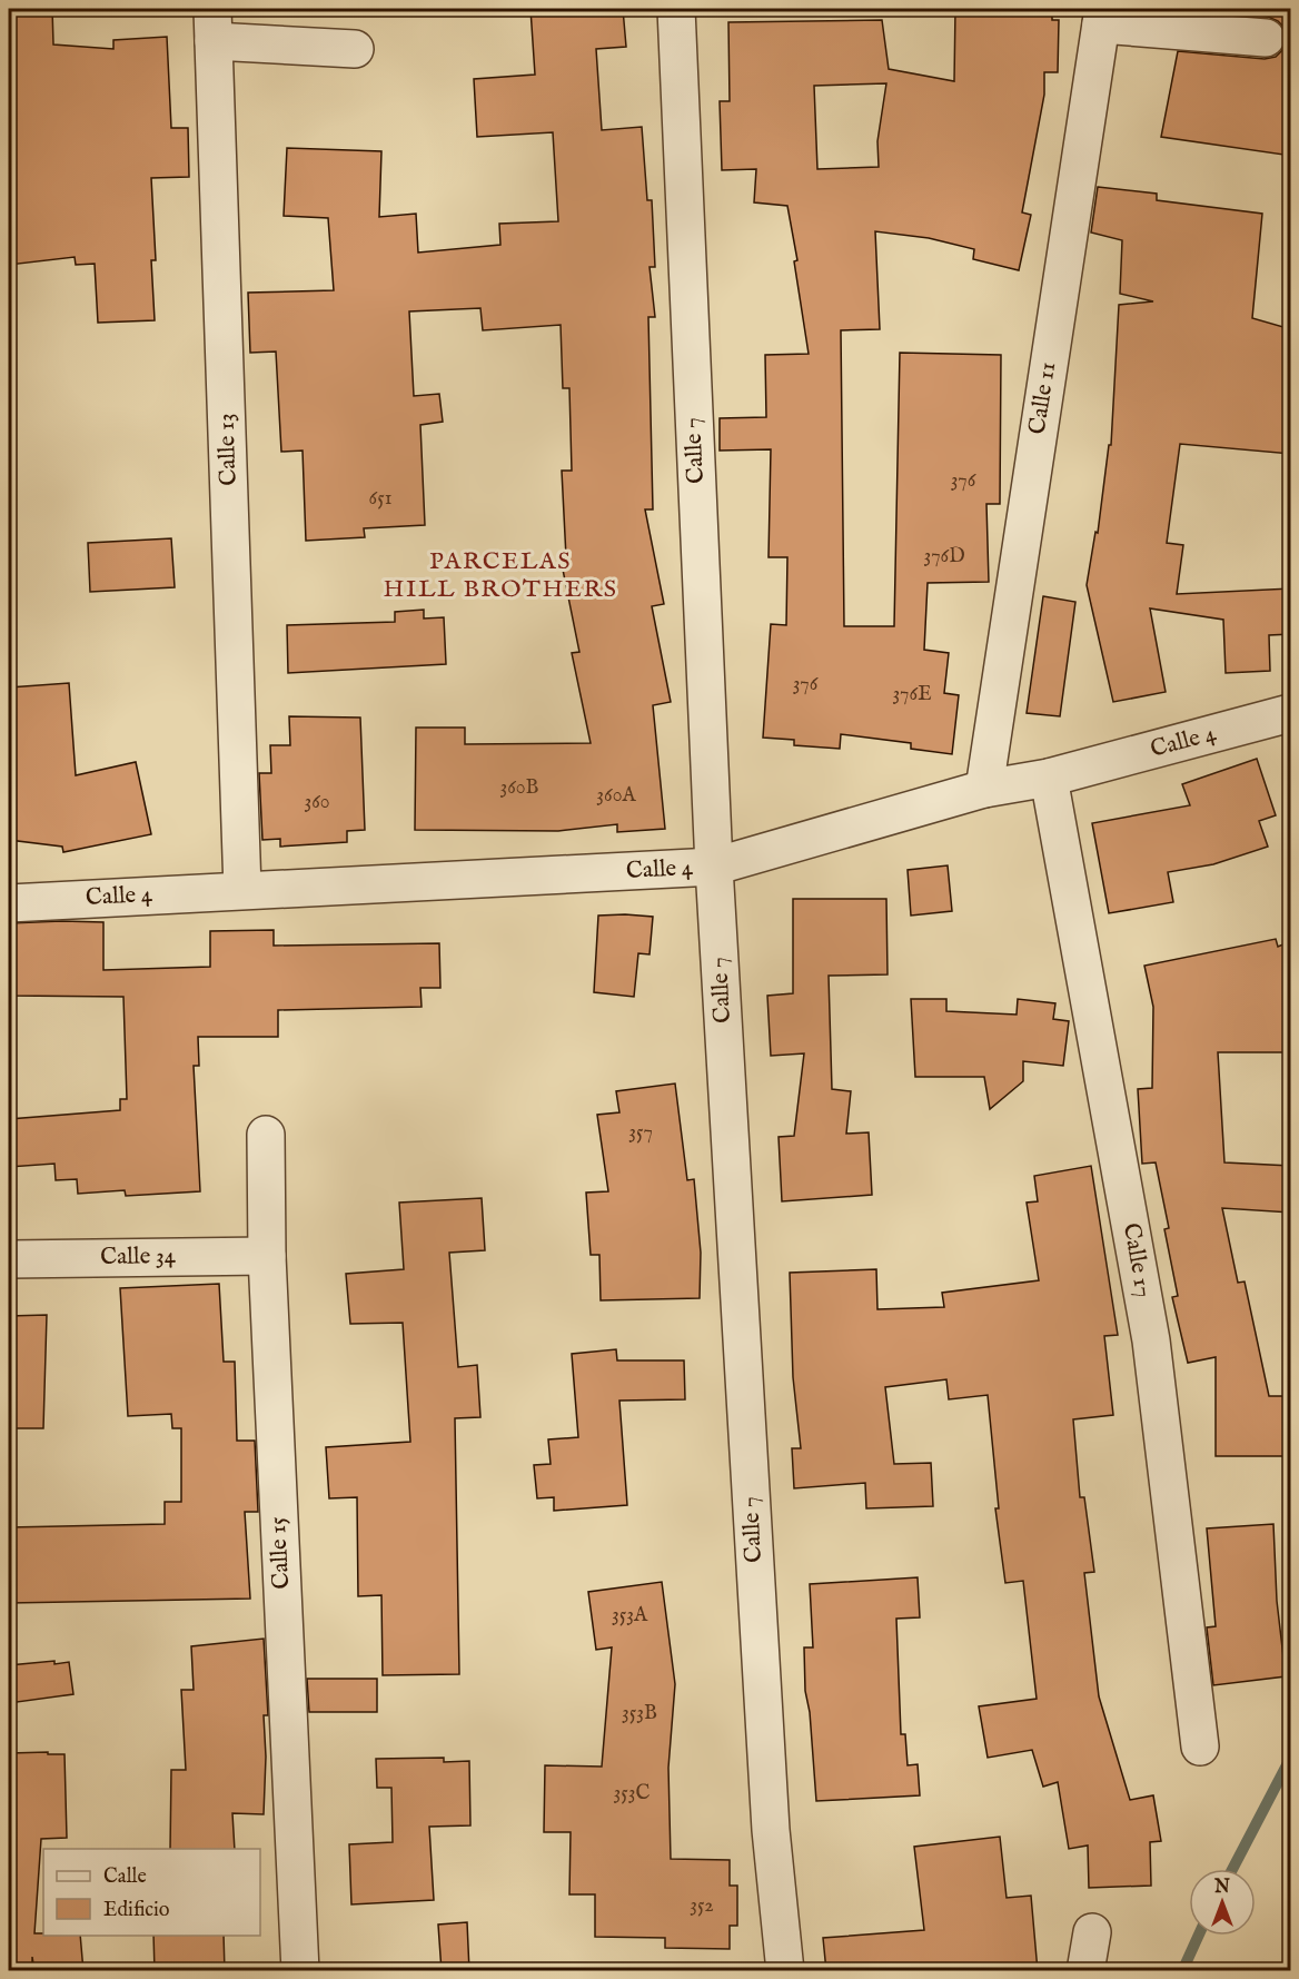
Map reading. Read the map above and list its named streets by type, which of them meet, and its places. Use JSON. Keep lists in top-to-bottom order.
{
  "streets": {
    "street": [
      "Calle 11",
      "Calle 13",
      "Calle 7",
      "Calle 4",
      "Calle 34",
      "Calle 17",
      "Calle 15"
    ]
  },
  "crossings": [
    ["Calle 11", "Calle 4"],
    ["Calle 13", "Calle 4"],
    ["Calle 7", "Calle 4"],
    ["Calle 4", "Calle 17"],
    ["Calle 34", "Calle 15"]
  ],
  "districts": ["PARCELAS HILL BROTHERS"],
  "house_numbers": [
    "376",
    "651",
    "376D",
    "376",
    "376E",
    "360B",
    "360A",
    "360",
    "357",
    "353A",
    "353B",
    "353C",
    "352"
  ],
  "legend": ["Calle", "Edificio"],
  "north": "top"
}
